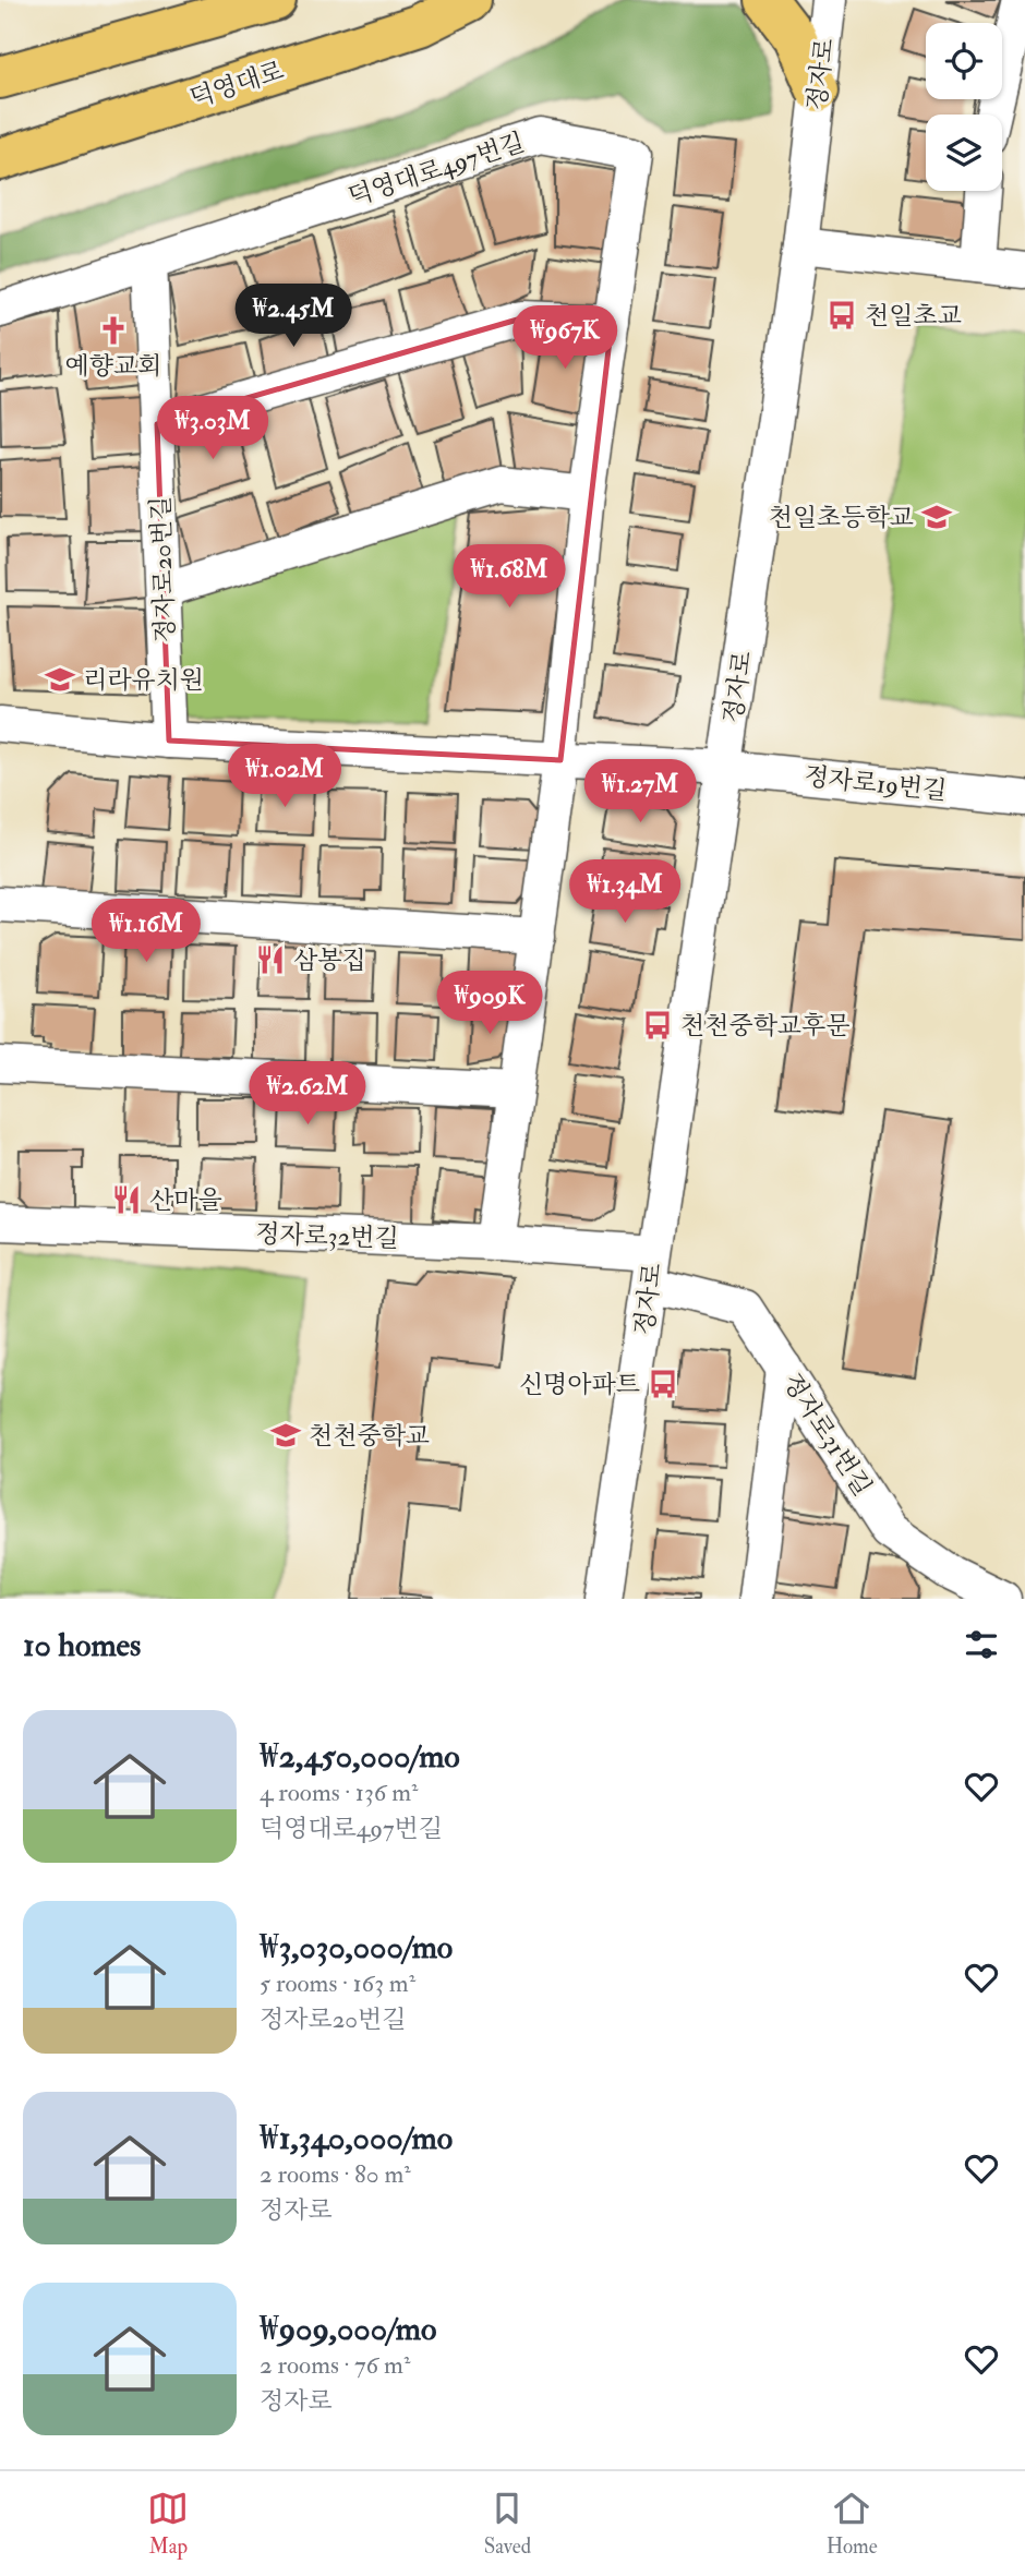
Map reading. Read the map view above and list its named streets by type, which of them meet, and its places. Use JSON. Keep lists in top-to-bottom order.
{
  "streets": {
    "main road": ["덕영대로"],
    "street": [
      "정자로",
      "덕영대로497번길",
      "정자로20번길",
      "정자로19번길",
      "정자로32번길",
      "정자로31번길"
    ]
  },
  "crossings": [
    ["정자로", "정자로19번길"],
    ["정자로", "정자로32번길"],
    ["정자로", "정자로31번길"],
    ["덕영대로497번길", "정자로20번길"],
    ["정자로32번길", "정자로31번길"]
  ],
  "places": {
    "bus stop": ["천일초교", "천천중학교후문", "신명아파트"],
    "church": ["예향교회"],
    "school or university": ["천일초등학교", "리라유치원", "천천중학교"],
    "restaurant": ["삼봉집", "산마을"]
  },
  "page": {
    "price": [
      "₩2.45M",
      "₩967K",
      "₩3.03M",
      "₩1.68M",
      "₩1.02M",
      "₩1.27M",
      "₩1.34M",
      "₩1.16M",
      "₩909K",
      "₩2.62M"
    ],
    "heading": "10 homes",
    "list": [
      {
        "name": "₩2,450,000/mo",
        "note": "4 rooms · 136 m² · 덕영대로497번길"
      },
      {
        "name": "₩3,030,000/mo",
        "note": "5 rooms · 163 m² · 정자로20번길"
      },
      {
        "name": "₩1,340,000/mo",
        "note": "2 rooms · 80 m² · 정자로"
      },
      {
        "name": "₩909,000/mo",
        "note": "2 rooms · 76 m² · 정자로"
      }
    ],
    "tabs": ["Map", "Saved", "Home"]
  }
}
